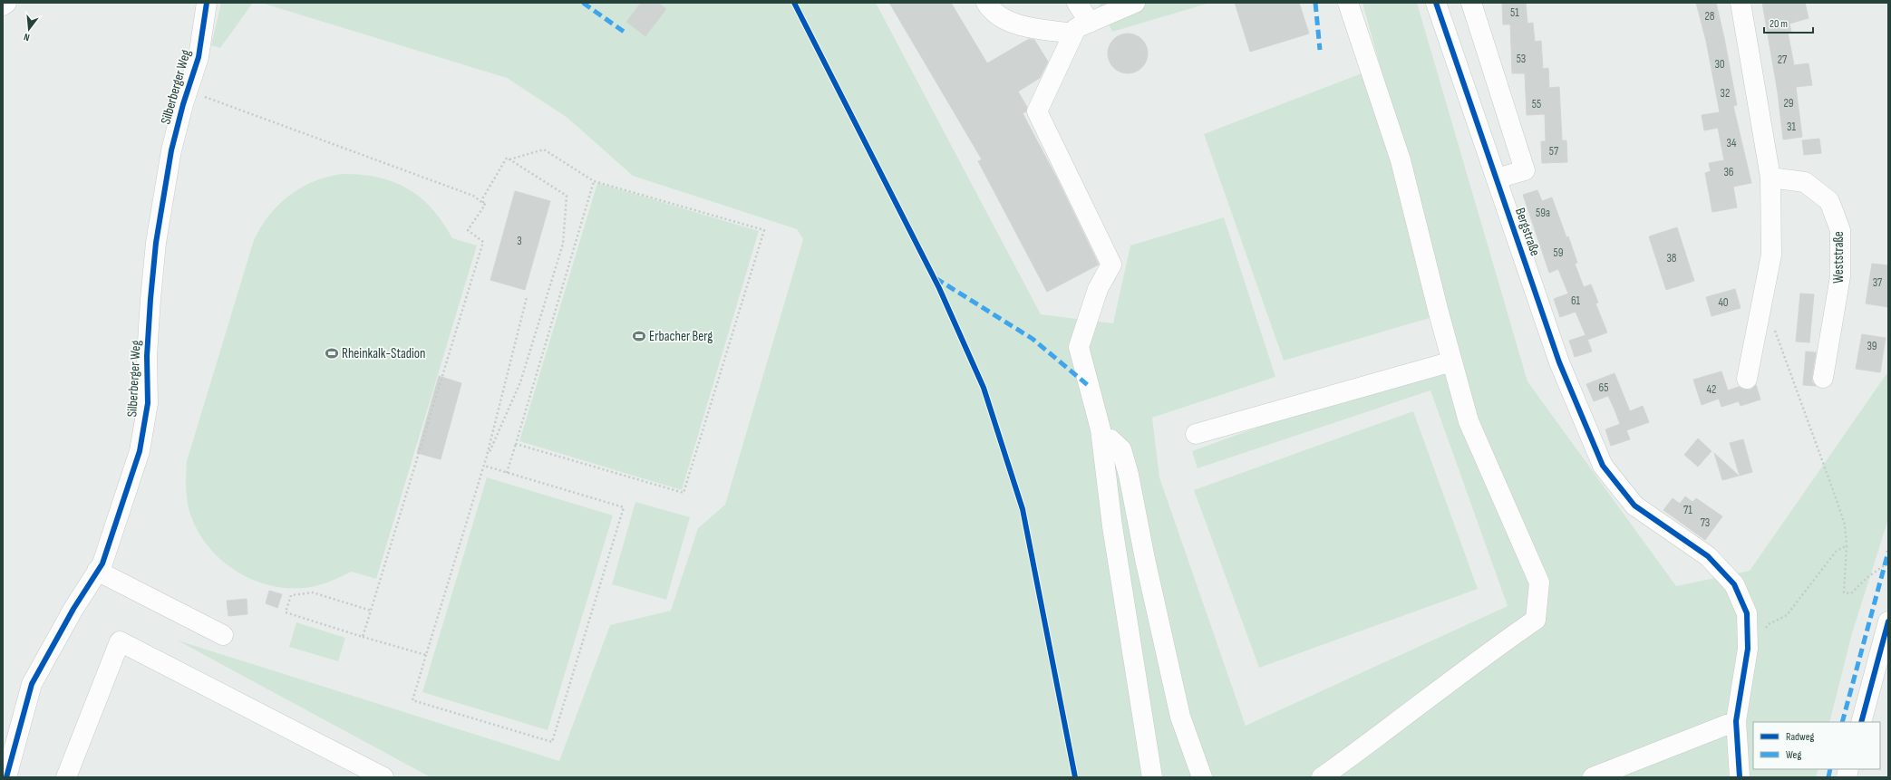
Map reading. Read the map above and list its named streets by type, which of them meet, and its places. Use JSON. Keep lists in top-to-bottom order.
{
  "streets": {
    "street": ["Silberberger Weg", "Bergstraße", "Weststraße"]
  },
  "places": {
    "sports": ["Erbacher Berg", "Rheinkalk-Stadion"]
  },
  "house_numbers": [
    "51",
    "28",
    "53",
    "27",
    "30",
    "32",
    "29",
    "55",
    "31",
    "34",
    "57",
    "36",
    "59a",
    "3",
    "59",
    "38",
    "37",
    "61",
    "40",
    "39",
    "65",
    "42",
    "71",
    "73"
  ],
  "legend": ["Radweg", "Weg"],
  "scale_bar": "20 m",
  "north": "bottom"
}
